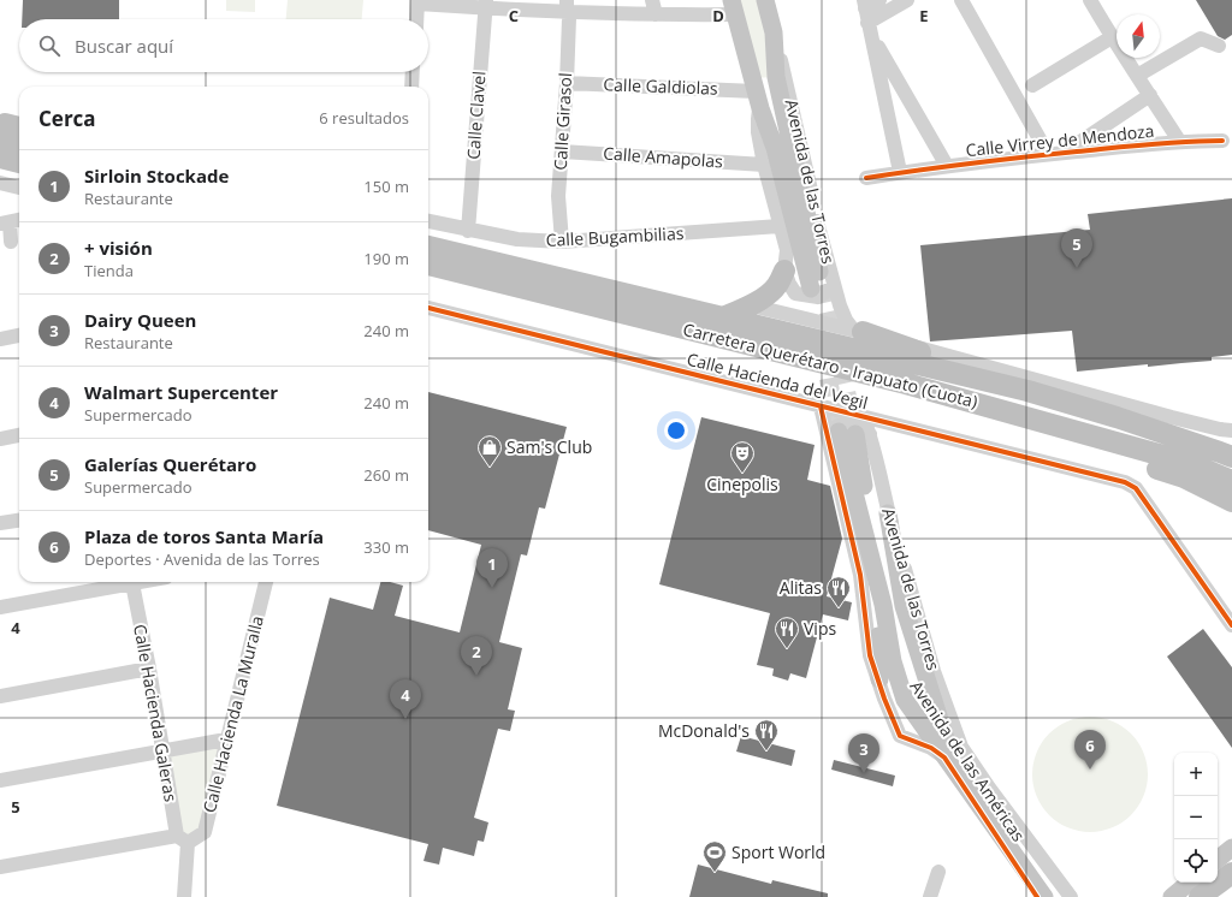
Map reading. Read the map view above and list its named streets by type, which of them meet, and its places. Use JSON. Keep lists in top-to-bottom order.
{
  "streets": {
    "highway": ["Carretera Querétaro - Irapuato (Cuota)"],
    "main road": ["Avenida de las Torres", "Avenida de las Américas"],
    "street": [
      "Calle Galdiolas",
      "Calle Clavel",
      "Calle Girasol",
      "Calle Virrey de Mendoza",
      "Calle Amapolas",
      "Calle Bugambilias",
      "Calle Hacienda del Vegil",
      "Calle Hacienda Galeras",
      "Calle Hacienda La Muralla"
    ]
  },
  "crossings": [
    ["Calle Galdiolas", "Calle Girasol"],
    ["Calle Galdiolas", "Avenida de las Torres"],
    ["Calle Clavel", "Calle Bugambilias"],
    ["Calle Girasol", "Calle Amapolas"],
    ["Calle Girasol", "Calle Bugambilias"],
    ["Avenida de las Torres", "Calle Hacienda del Vegil"],
    ["Avenida de las Torres", "Avenida de las Américas"],
    ["Calle Hacienda Galeras", "Calle Hacienda La Muralla"]
  ],
  "places": {
    "shop": ["Sam's Club"],
    "theatre": ["Cinepolis"],
    "restaurant": ["Alitas", "Vips", "McDonald's"],
    "sports": ["Sport World"]
  },
  "north": "top",
  "page": {
    "search": "Buscar aquí",
    "heading": ["Cerca", "6 resultados"],
    "list": [
      {
        "mark": "1",
        "name": "Sirloin Stockade",
        "note": "Restaurante",
        "value": "150 m"
      },
      {
        "mark": "2",
        "name": "+ visión",
        "note": "Tienda",
        "value": "190 m"
      },
      {
        "mark": "3",
        "name": "Dairy Queen",
        "note": "Restaurante",
        "value": "240 m"
      },
      {
        "mark": "4",
        "name": "Walmart Supercenter",
        "note": "Supermercado",
        "value": "240 m"
      },
      {
        "mark": "5",
        "name": "Galerías Querétaro",
        "note": "Supermercado",
        "value": "260 m"
      },
      {
        "mark": "6",
        "name": "Plaza de toros Santa María",
        "note": "Deportes · Avenida de las Torres",
        "value": "330 m"
      }
    ],
    "pins": [
      "5",
      "1",
      "2",
      "4",
      "6",
      "3"
    ],
    "map_buttons": ["+", "−"]
  },
  "grid": {
    "columns": ["C", "D", "E"],
    "rows": ["4", "5"]
  }
}
